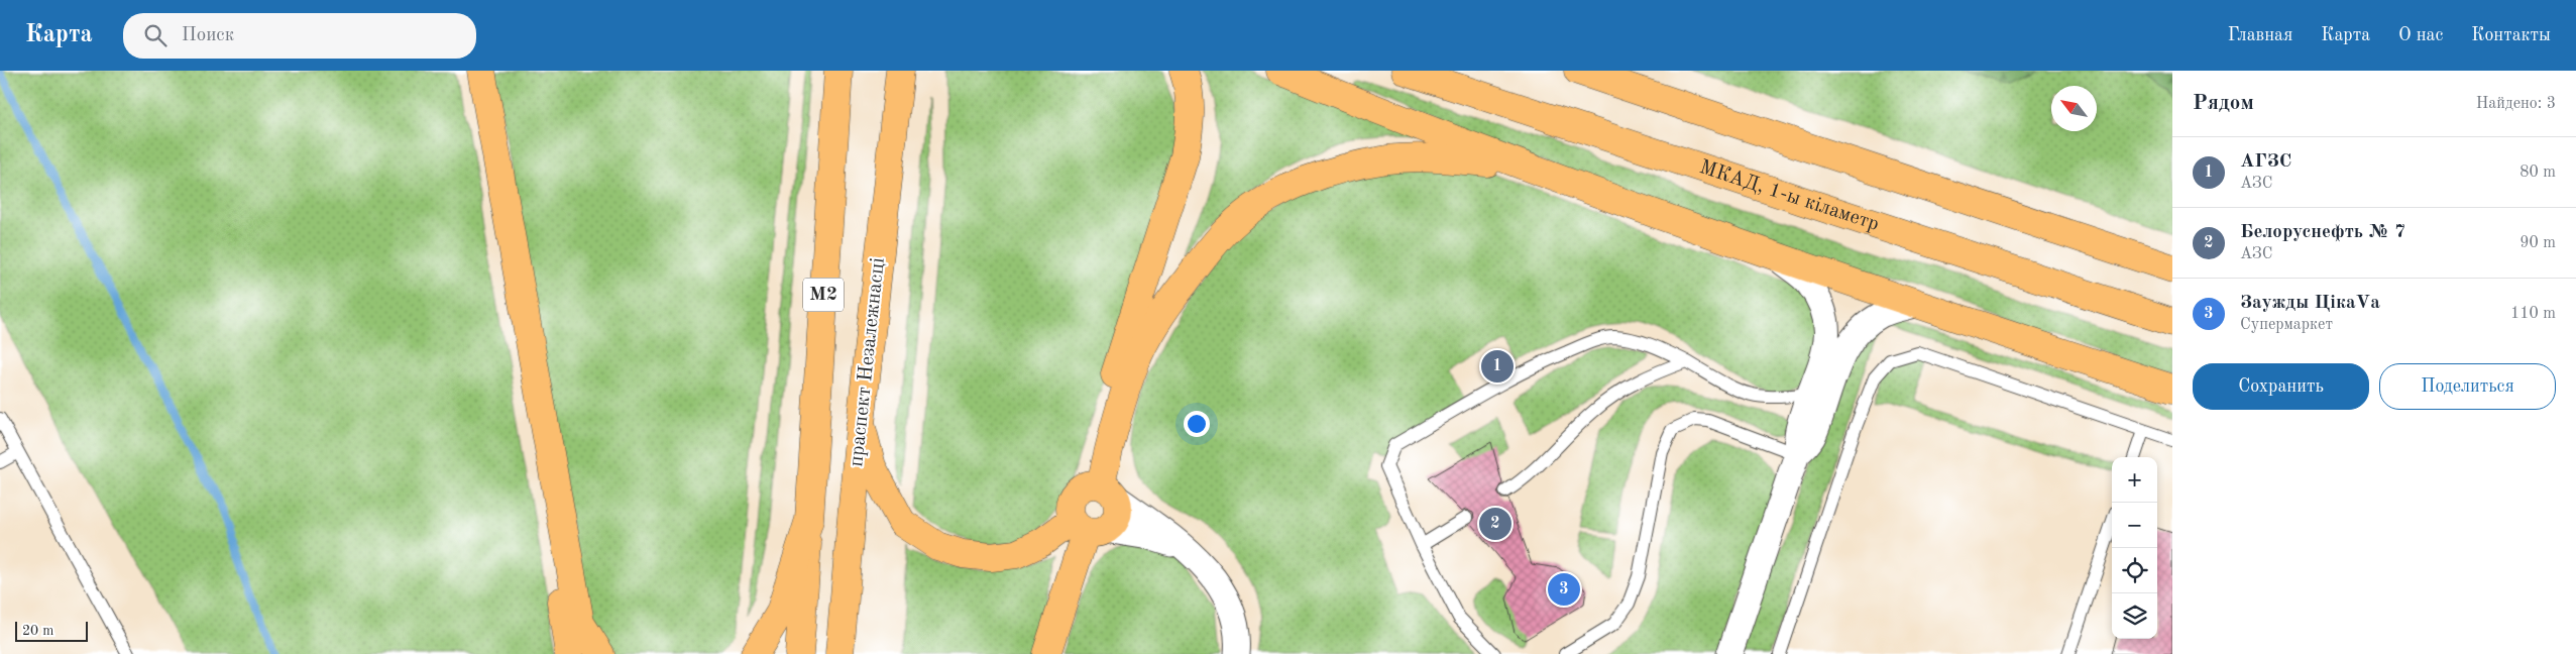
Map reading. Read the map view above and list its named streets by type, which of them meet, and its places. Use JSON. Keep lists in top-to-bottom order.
{
  "streets": {
    "main road": ["МКАД, 1-ы кіламетр", "М2", "праспект Незалежнасці"]
  },
  "scale_bar": "20 m",
  "north": "top left",
  "page": {
    "header": "Карта",
    "search": "Поиск",
    "nav": [
      "Главная",
      "Карта",
      "О нас",
      "Контакты"
    ],
    "heading": ["Рядом", "Найдено: 3"],
    "list": [
      {
        "mark": "1",
        "name": "АГЗС",
        "note": "АЗС",
        "value": "80 m"
      },
      {
        "mark": "2",
        "name": "Белоруснефть № 7",
        "note": "АЗС",
        "value": "90 m"
      },
      {
        "mark": "3",
        "name": "Заужды ЦікаVа",
        "note": "Супермаркет",
        "value": "110 m"
      }
    ],
    "pins": ["1", "2", "3"],
    "buttons": ["Сохранить", "Поделиться"],
    "map_buttons": ["+", "−"],
    "scale": "20 m"
  }
}
